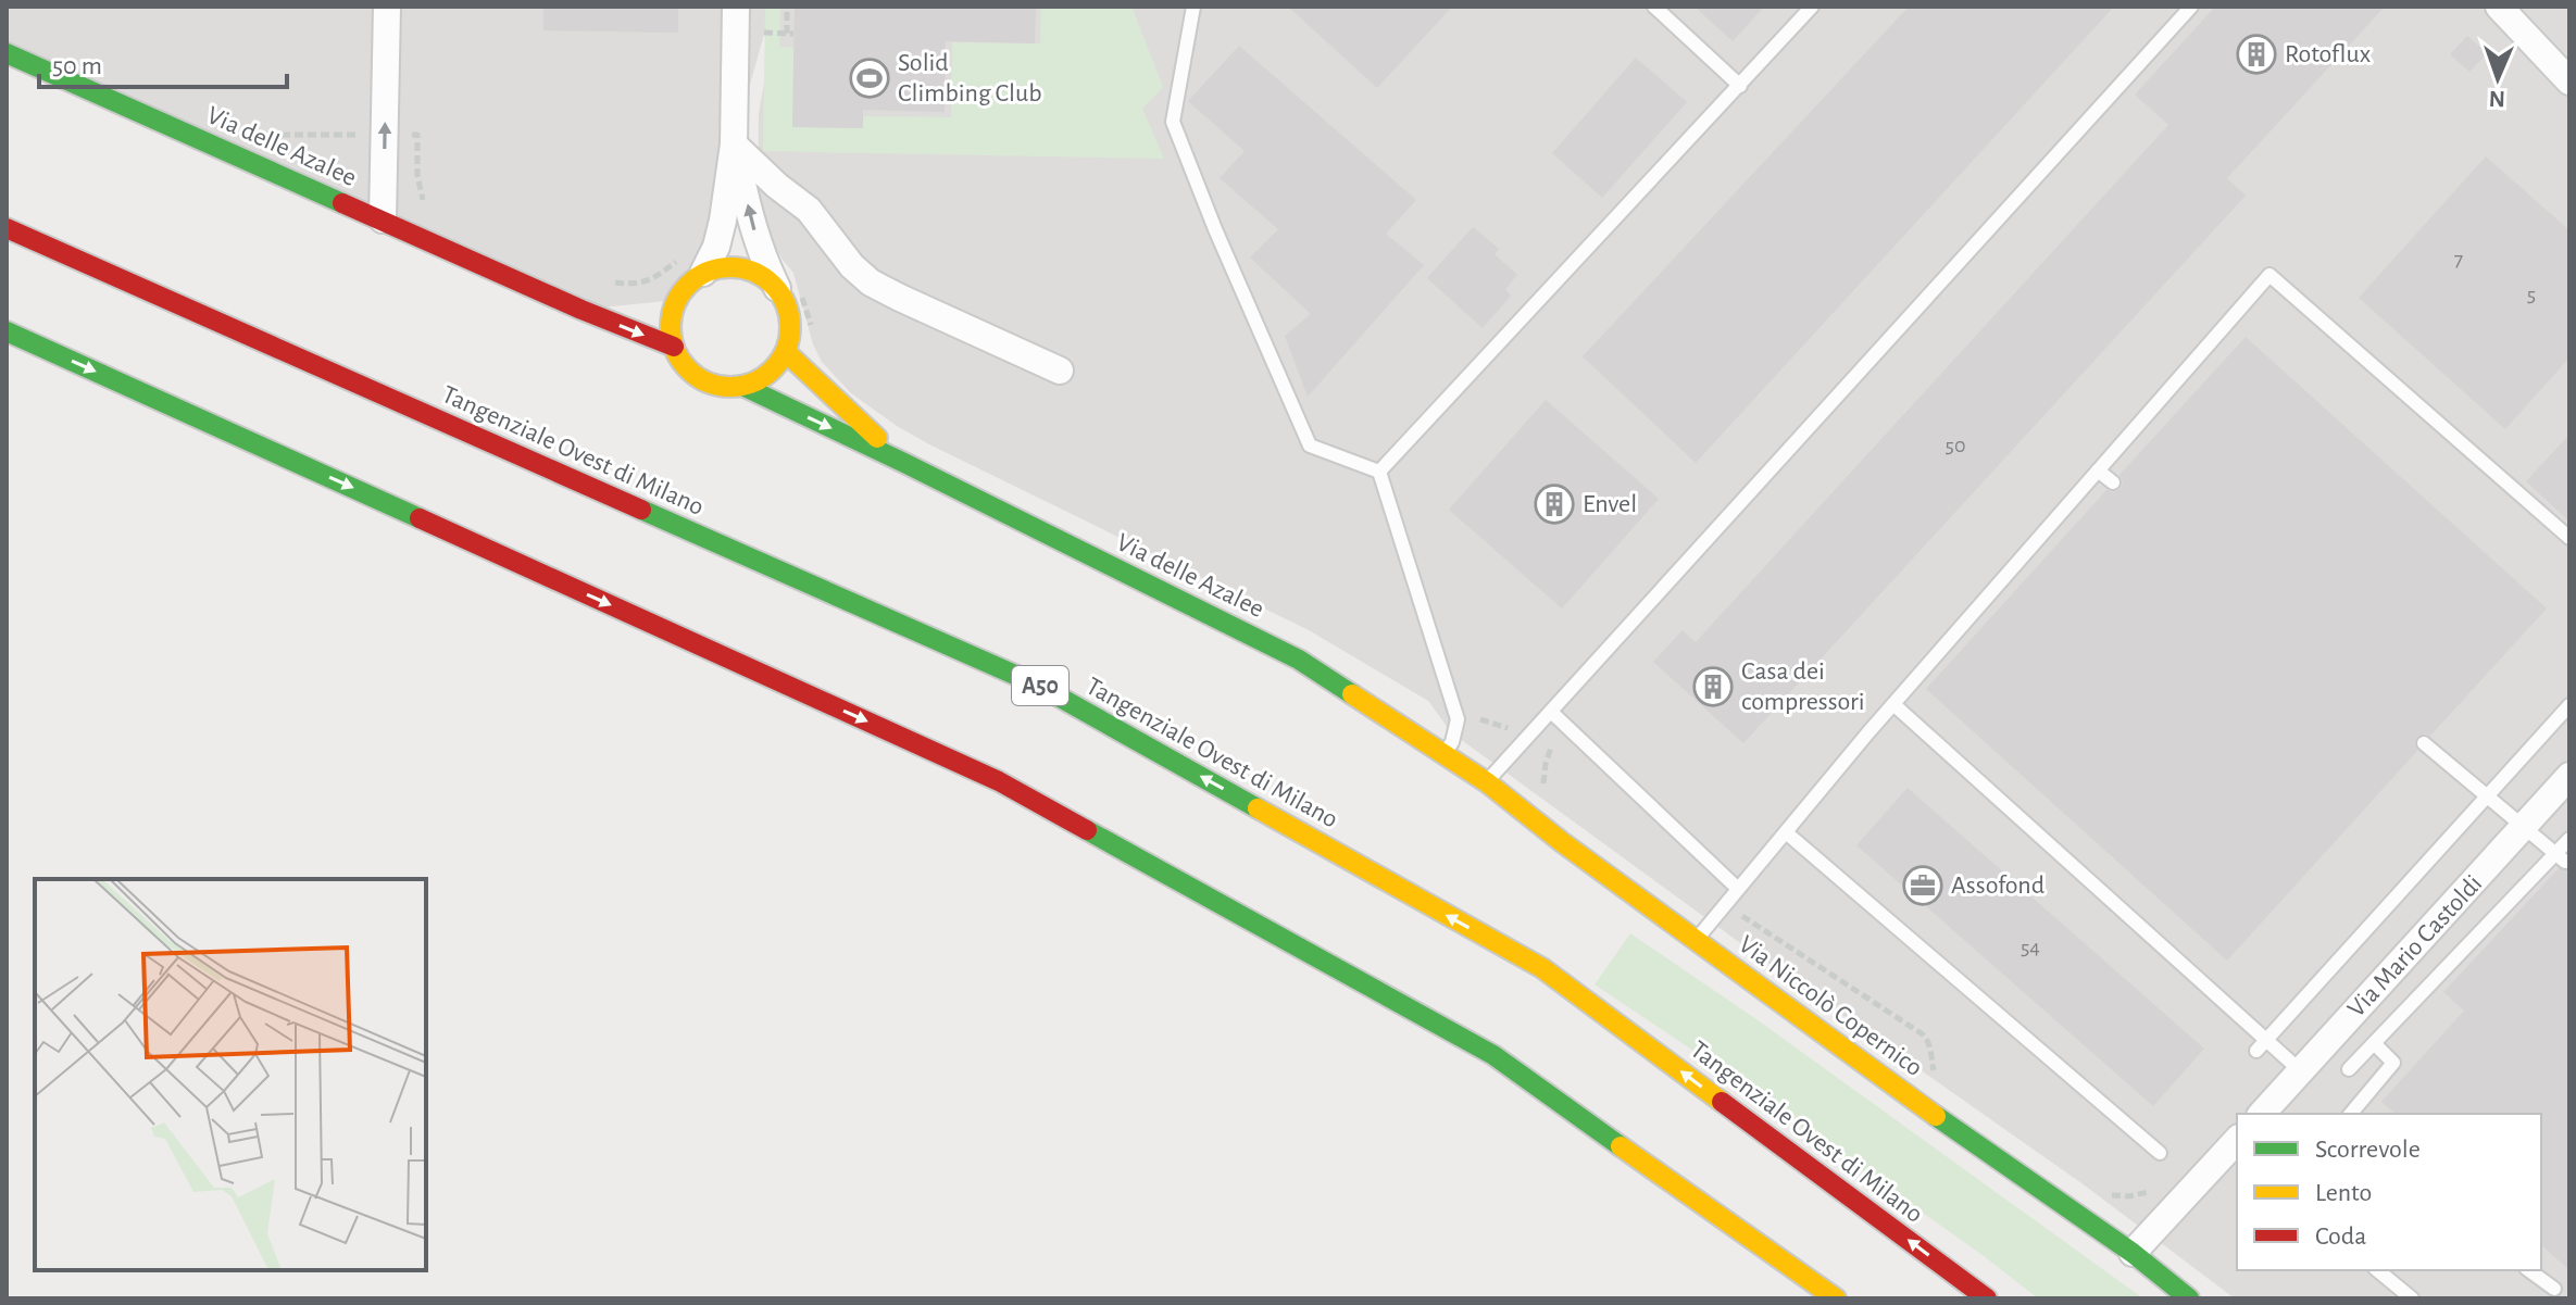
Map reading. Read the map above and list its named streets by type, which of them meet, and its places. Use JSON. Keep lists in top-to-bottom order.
{
  "streets": {
    "main road": [
      "Via delle Azalee",
      "Tangenziale Ovest di Milano",
      "A50",
      "Via Niccolò Copernico"
    ],
    "street": ["Via Mario Castoldi"]
  },
  "crossings": [
    ["Via delle Azalee", "Via Niccolò Copernico"]
  ],
  "places": {
    "building": ["Rotoflux", "Envel", "Casa dei compressori"],
    "sports": ["Solid Climbing Club"],
    "office": ["Assofond"]
  },
  "house_numbers": [
    "7",
    "5",
    "50",
    "54"
  ],
  "legend": ["Scorrevole", "Lento", "Coda"],
  "scale_bar": "50 m",
  "north": "bottom"
}
